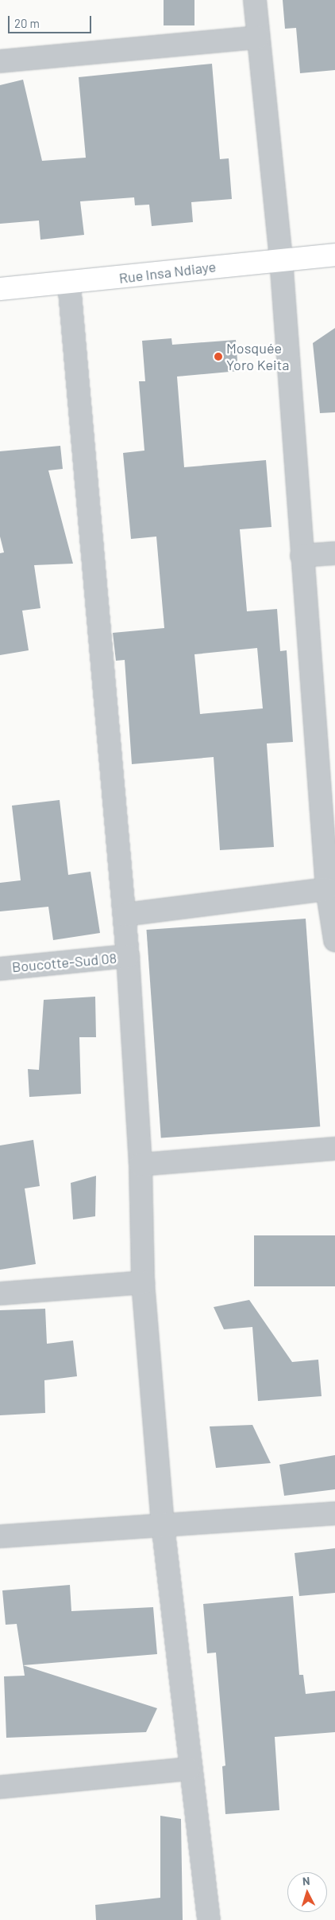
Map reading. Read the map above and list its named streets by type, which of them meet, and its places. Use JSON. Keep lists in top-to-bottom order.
{
  "streets": {
    "main road": ["Rue Insa Ndiaye"],
    "street": ["Boucotte-Sud 08"]
  },
  "places": ["Mosquée Yoro Keita"],
  "scale_bar": "20 m",
  "north": "top"
}
